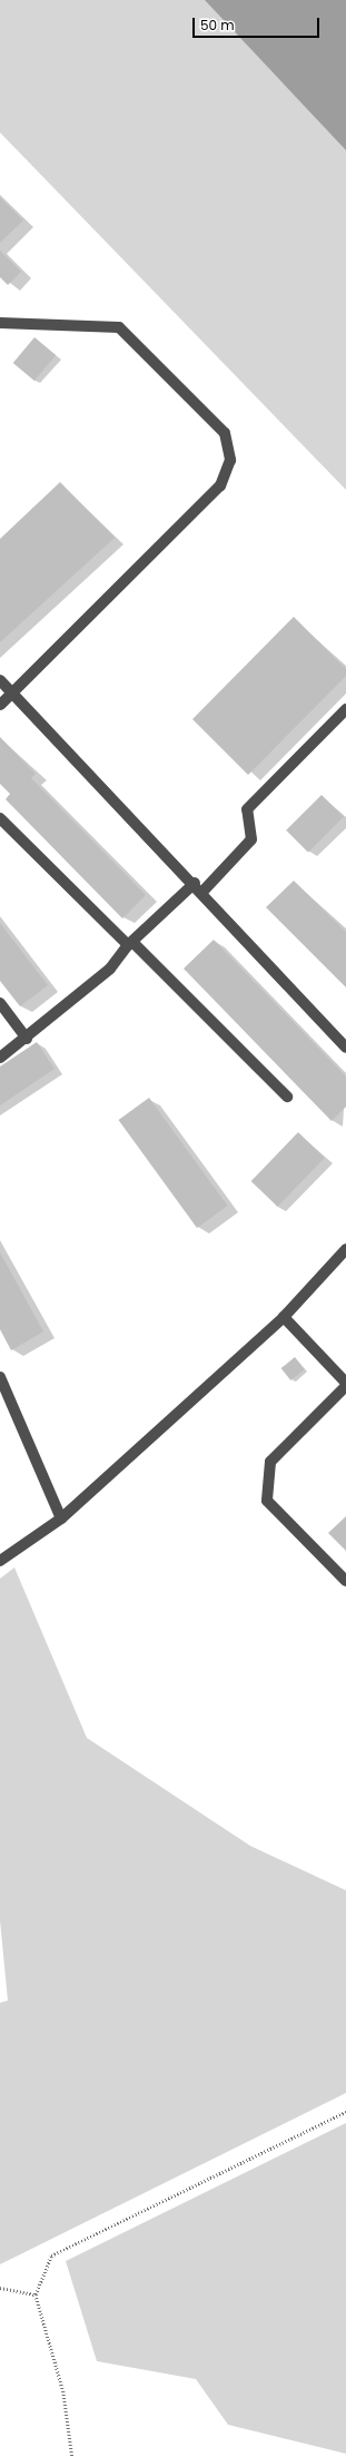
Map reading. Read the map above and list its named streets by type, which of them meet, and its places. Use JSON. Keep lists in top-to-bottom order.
{
  "scale_bar": "50 m"
}
